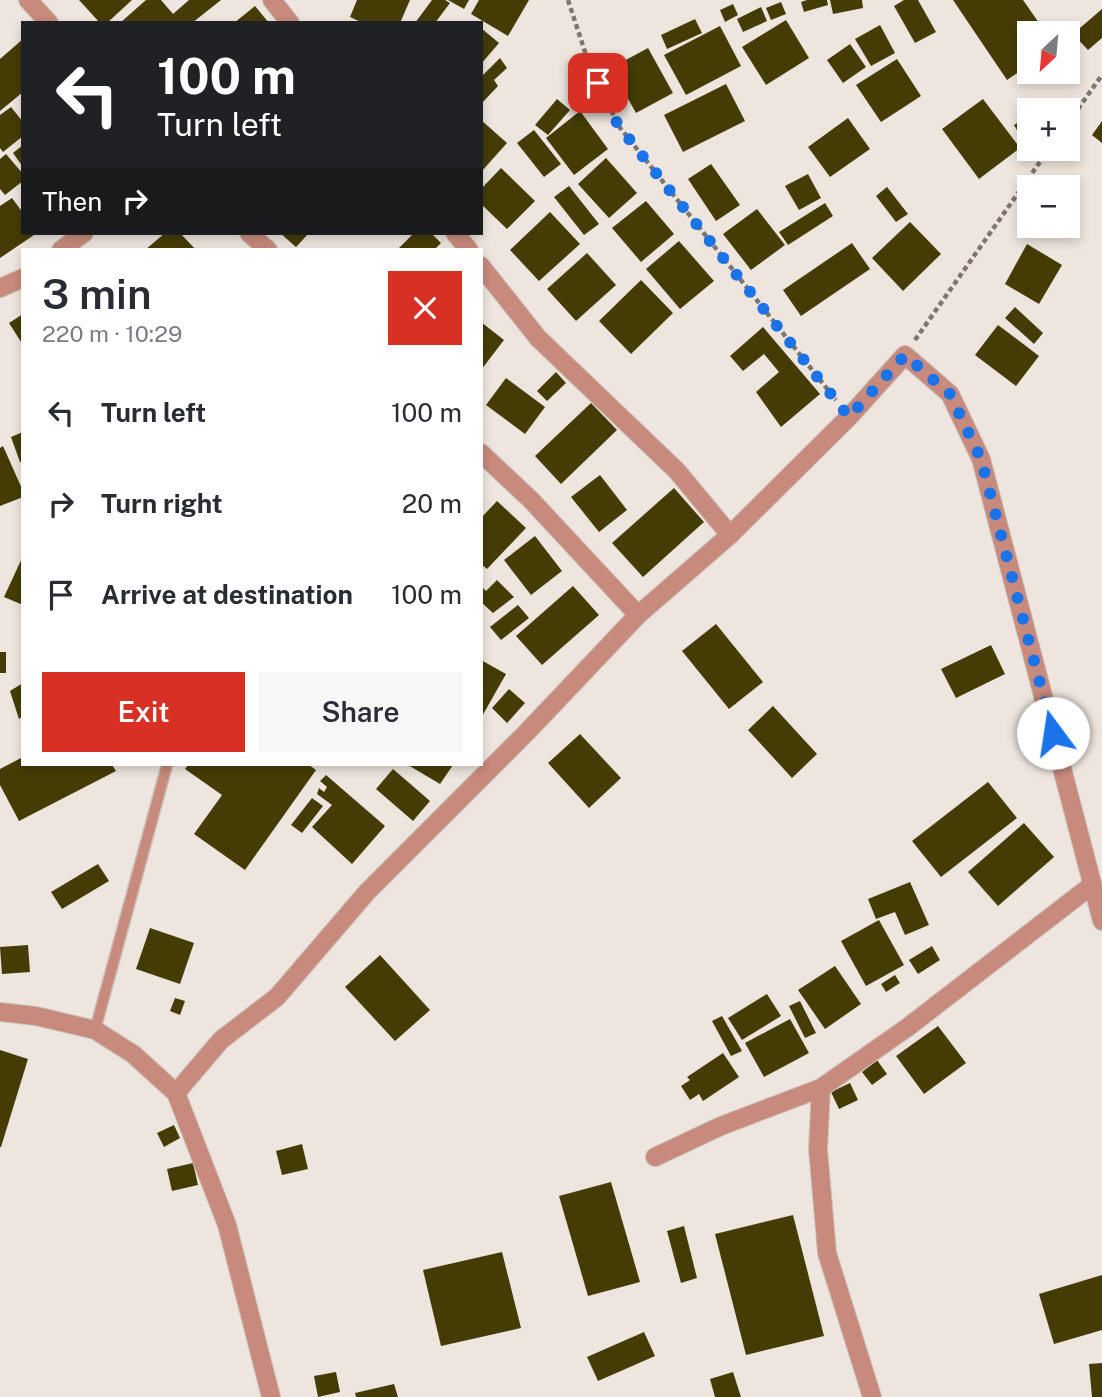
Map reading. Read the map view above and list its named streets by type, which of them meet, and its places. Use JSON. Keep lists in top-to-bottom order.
{
  "north": "bottom left",
  "page": {
    "map_buttons": ["+", "−"],
    "turn": ["100 m", "Turn left"],
    "then": "Then",
    "heading": ["3 min", "220 m · 10:29"],
    "list": [
      {
        "name": "Turn left",
        "value": "100 m"
      },
      {
        "name": "Turn right",
        "value": "20 m"
      },
      {
        "name": "Arrive at destination",
        "value": "100 m"
      }
    ],
    "buttons": ["Exit", "Share"]
  }
}
